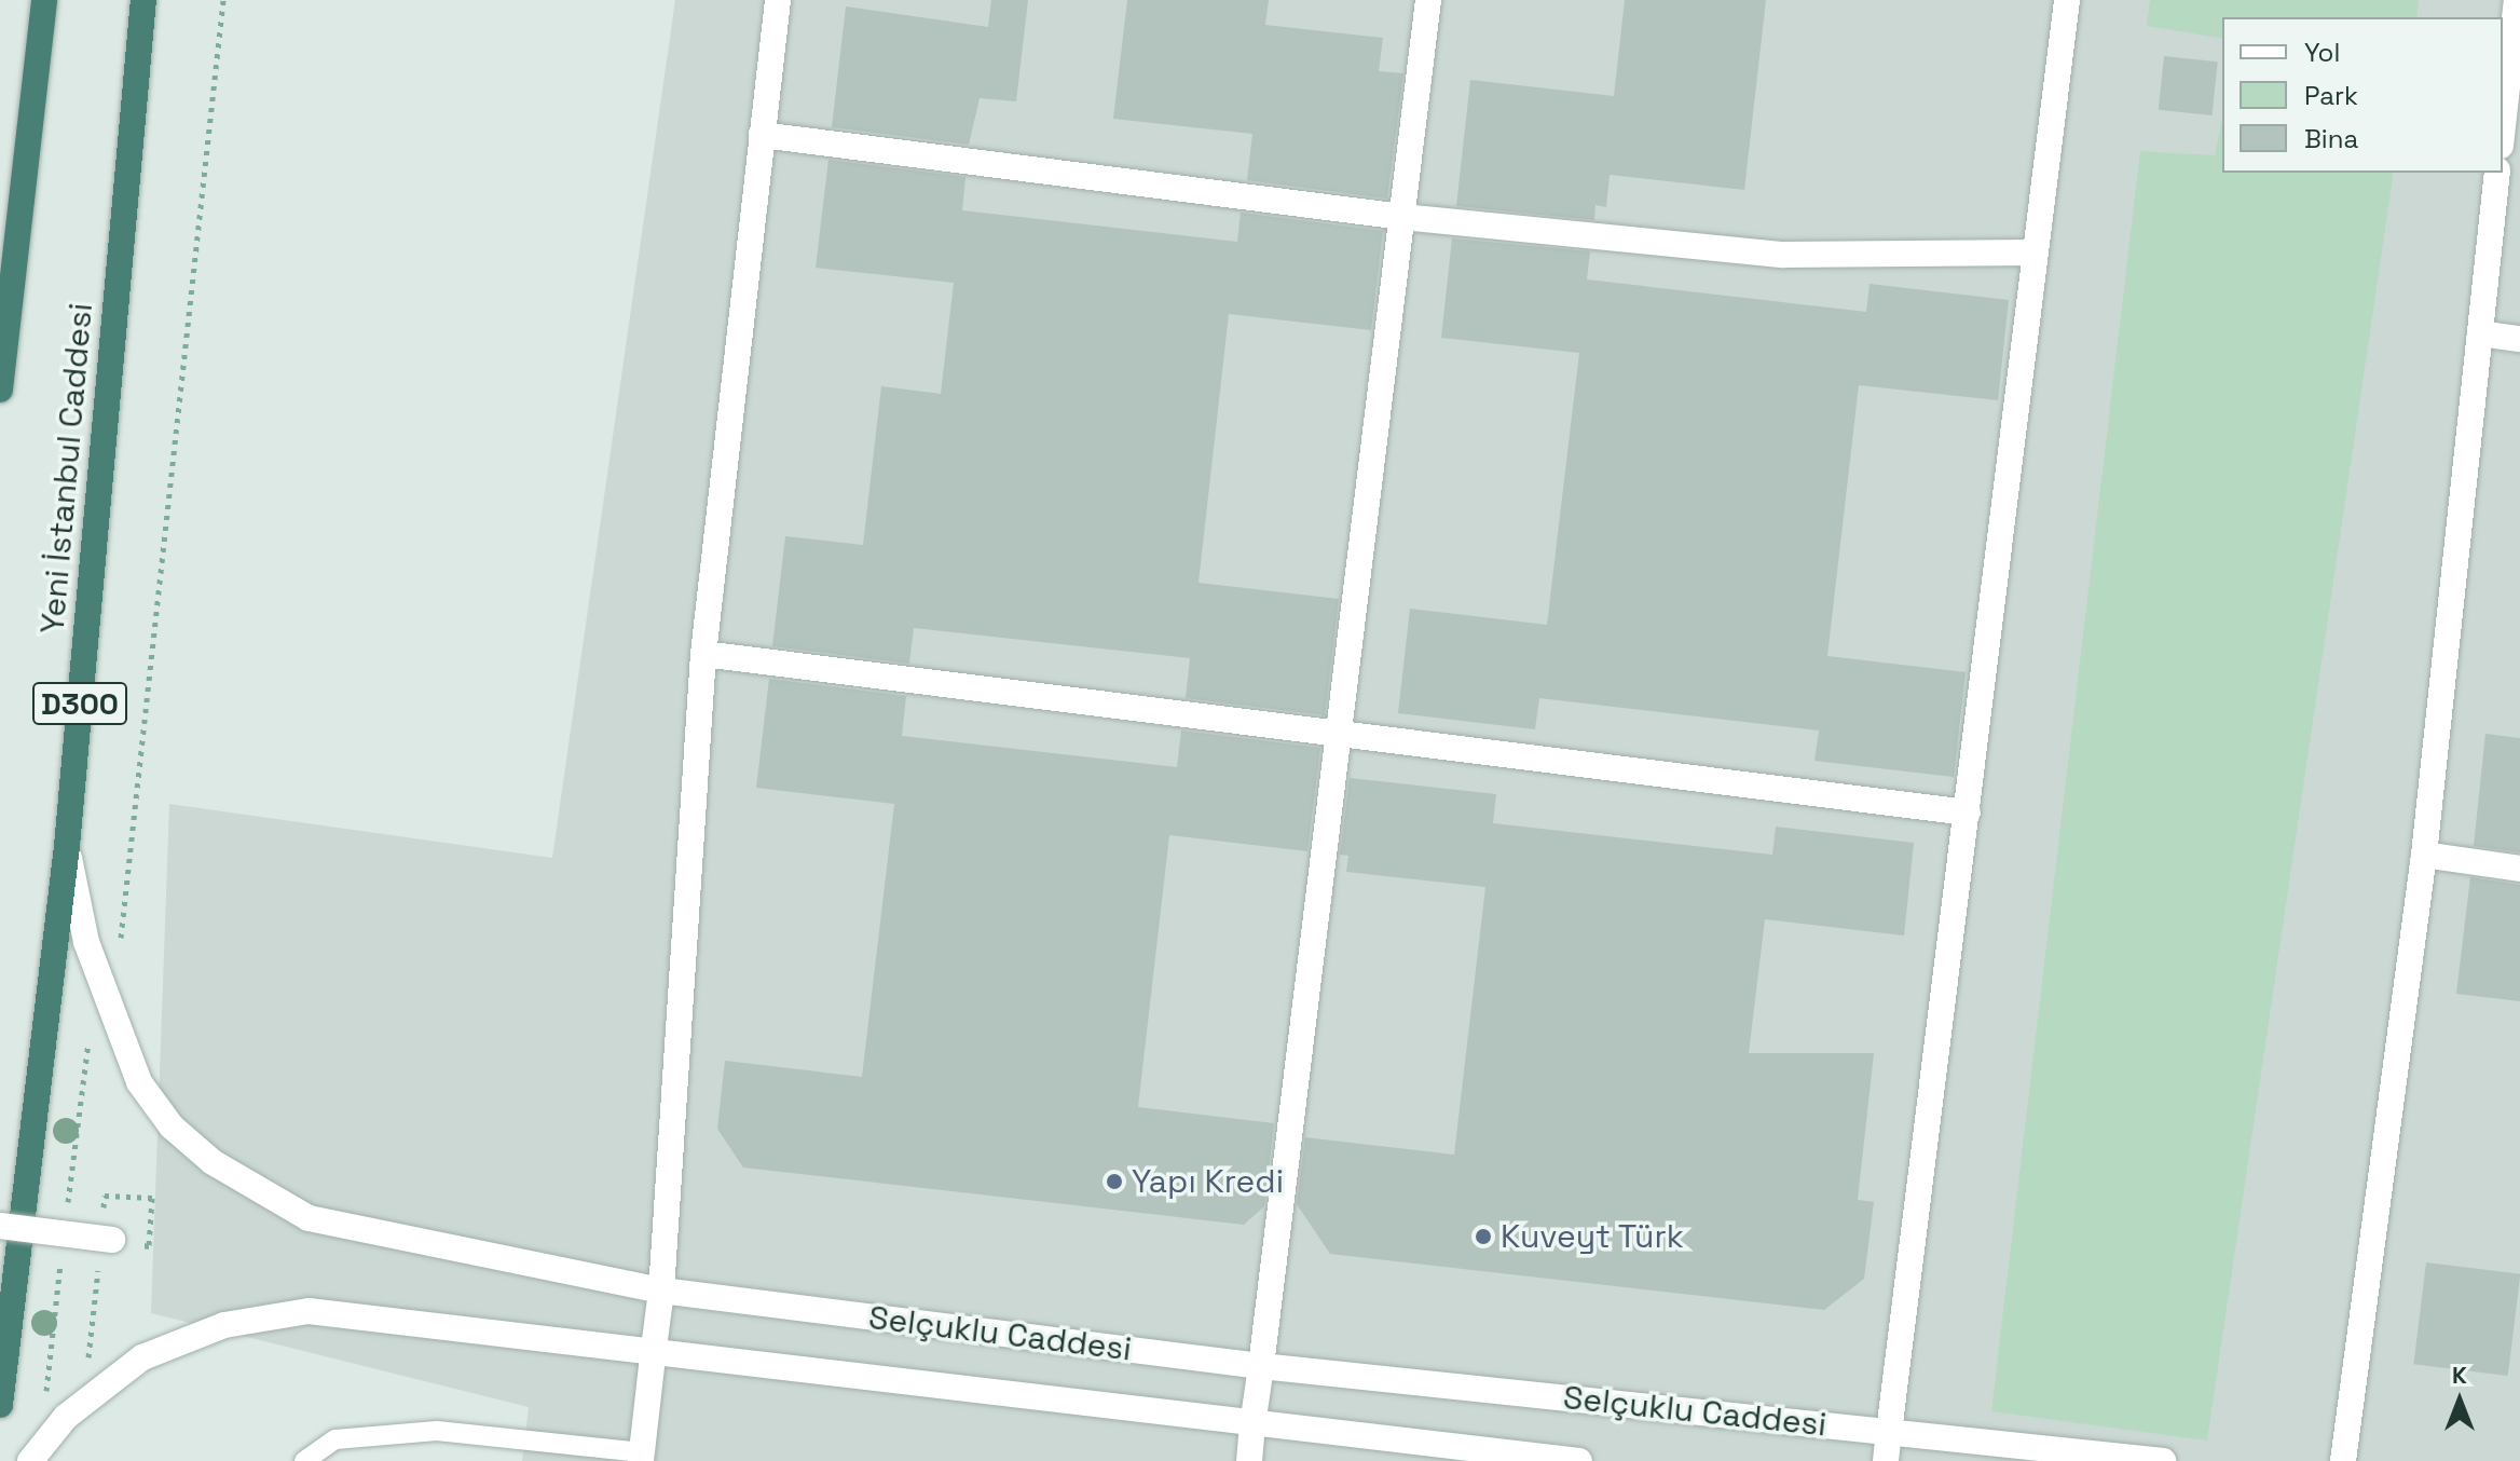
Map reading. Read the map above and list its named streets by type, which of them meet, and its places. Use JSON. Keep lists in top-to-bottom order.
{
  "streets": {
    "highway": ["Yeni İstanbul Caddesi", "D300"],
    "street": ["Selçuklu Caddesi"]
  },
  "crossings": [
    ["Yeni İstanbul Caddesi", "Selçuklu Caddesi"]
  ],
  "places": ["Yapı Kredi", "Kuveyt Türk"],
  "legend": ["Yol", "Park", "Bina"],
  "north": "top"
}
